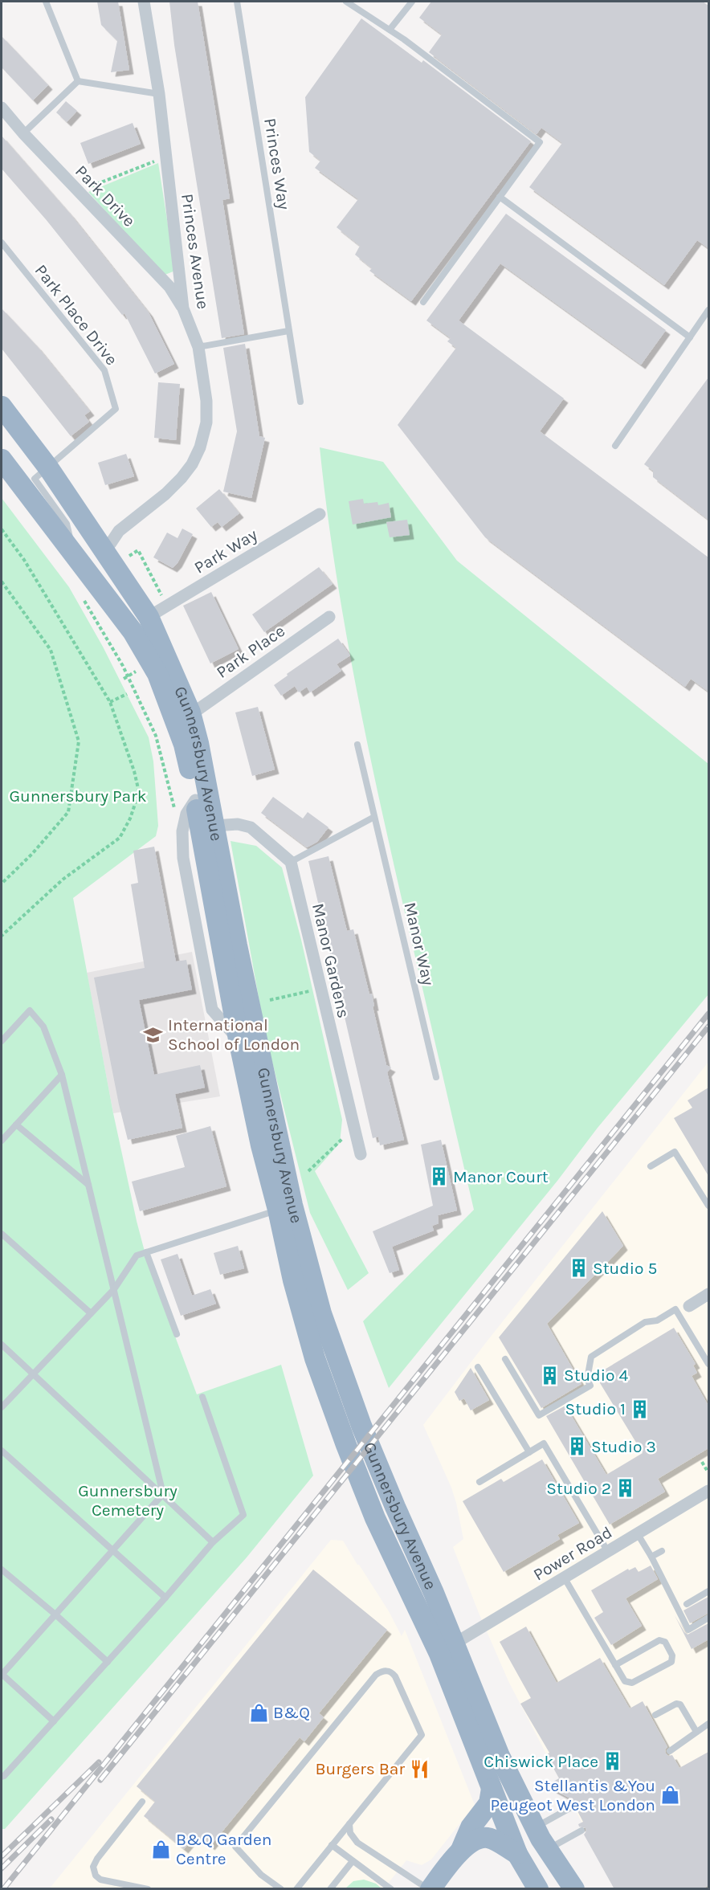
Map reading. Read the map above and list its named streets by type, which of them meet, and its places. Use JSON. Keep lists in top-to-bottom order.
{
  "streets": {
    "highway": ["Gunnersbury Avenue"],
    "street": [
      "Park Drive",
      "Princes Avenue",
      "Park Way",
      "Park Place",
      "Manor Gardens",
      "Power Road"
    ],
    "lane": ["Princes Way", "Park Place Drive", "Manor Way"]
  },
  "crossings": [
    ["Park Drive", "Princes Avenue"],
    ["Princes Avenue", "Gunnersbury Avenue"],
    ["Park Place Drive", "Gunnersbury Avenue"],
    ["Park Way", "Gunnersbury Avenue"],
    ["Park Place", "Gunnersbury Avenue"],
    ["Gunnersbury Avenue", "Power Road"]
  ],
  "parks": ["Gunnersbury Park", "Gunnersbury Cemetery"],
  "places": {
    "school or university": ["International School of London"],
    "building": [
      "Manor Court",
      "Studio 5",
      "Studio 4",
      "Studio 1",
      "Studio 3",
      "Studio 2",
      "Chiswick Place"
    ],
    "shop": ["B&Q", "Stellantis &You Peugeot West London", "B&Q Garden Centre"],
    "restaurant": ["Burgers Bar"]
  }
}
